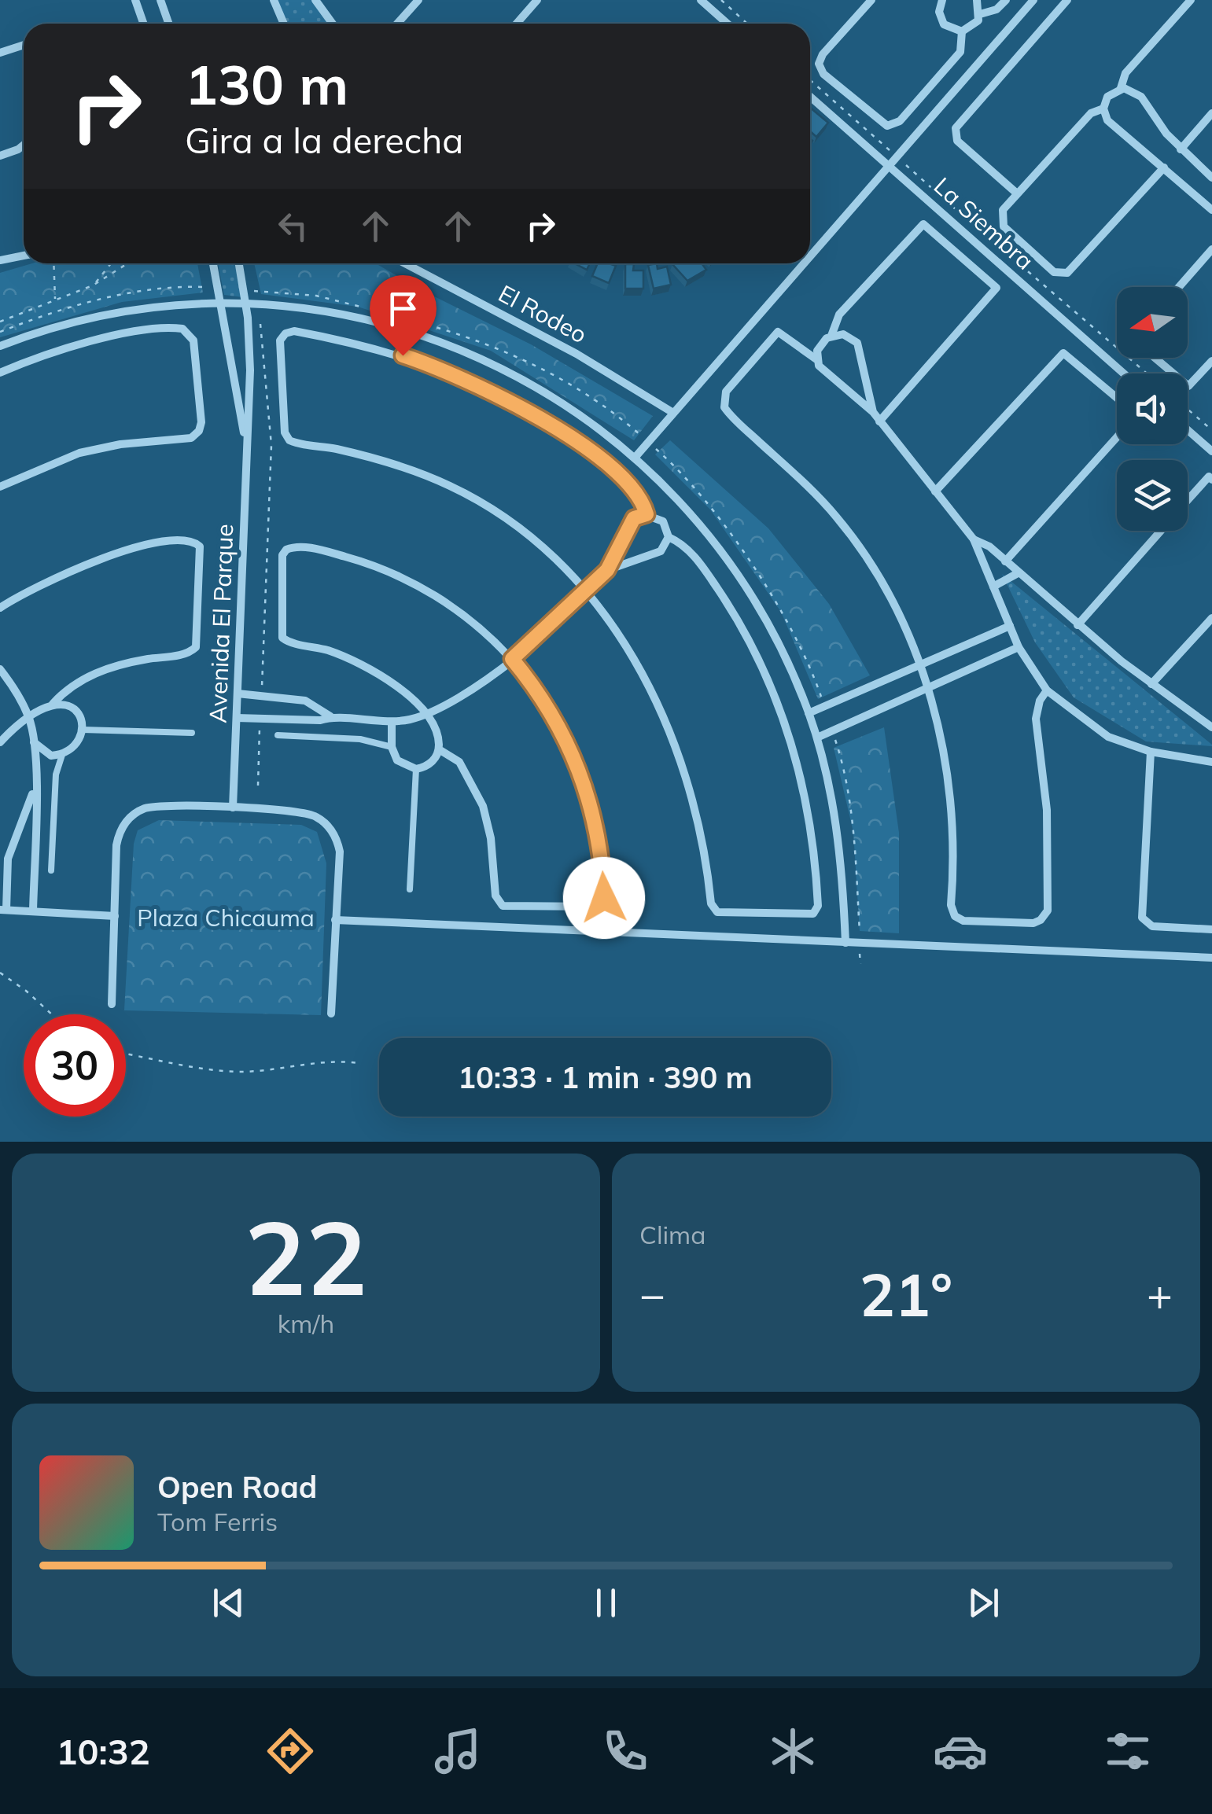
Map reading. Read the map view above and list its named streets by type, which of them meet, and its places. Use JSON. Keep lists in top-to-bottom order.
{
  "streets": {
    "street": ["La Siembra", "El Rodeo", "Avenida El Parque"]
  },
  "parks": ["Plaza Chicauma"],
  "north": "left",
  "page": {
    "turn": ["130 m", "Gira a la derecha"],
    "limit": "30",
    "trip": "10:33 · 1 min · 390 m",
    "tile": [
      ["22", "km/h"],
      "Clima"
    ],
    "heat": ["−", "21°", "+"],
    "song": ["Open Road", "Tom Ferris"],
    "tabs": "10:32"
  }
}
